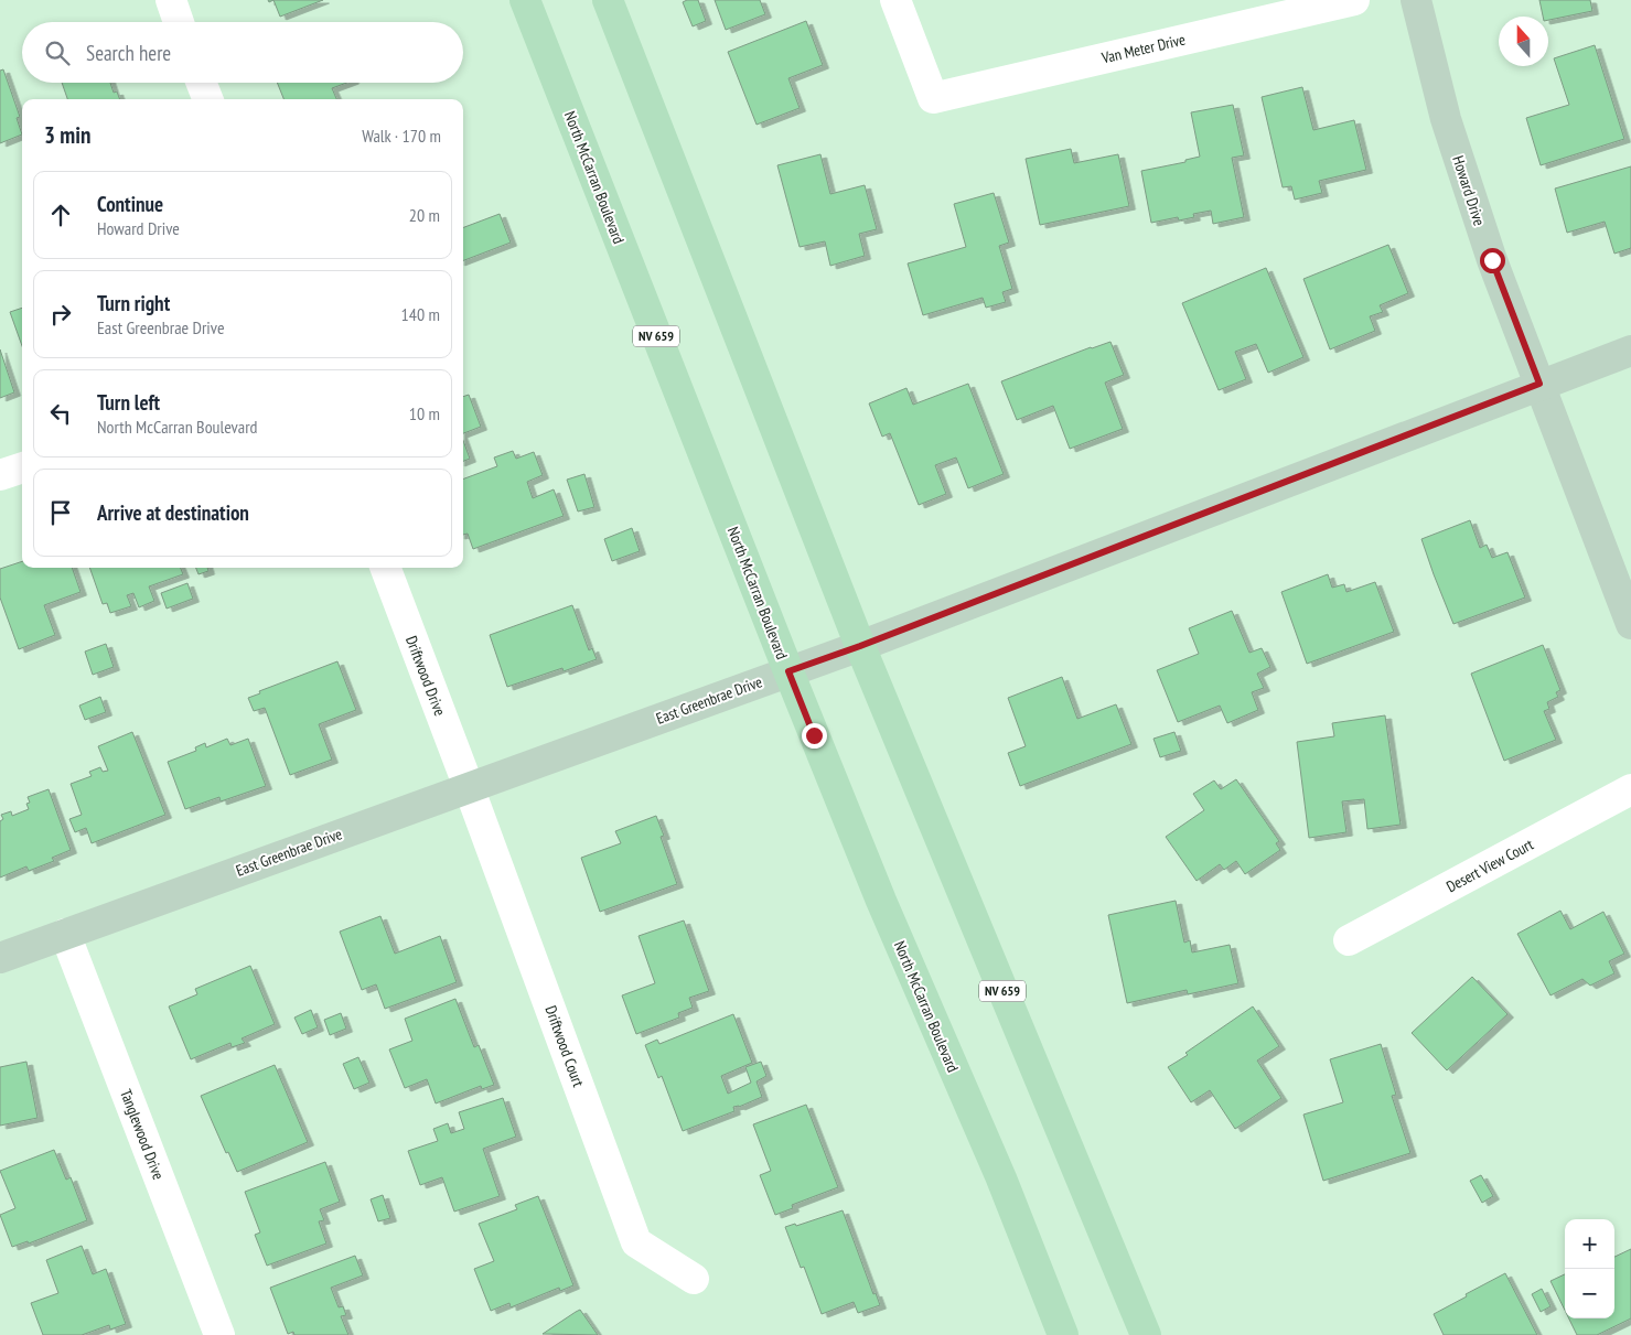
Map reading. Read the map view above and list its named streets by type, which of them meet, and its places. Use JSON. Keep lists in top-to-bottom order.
{
  "streets": {
    "main road": ["North McCarran Boulevard", "NV 659"],
    "street": [
      "Van Meter Drive",
      "Howard Drive",
      "Driftwood Drive",
      "East Greenbrae Drive",
      "Desert View Court",
      "Driftwood Court",
      "Tanglewood Drive"
    ]
  },
  "crossings": [
    ["North McCarran Boulevard", "East Greenbrae Drive"],
    ["Howard Drive", "East Greenbrae Drive"],
    ["NV 659", "East Greenbrae Drive"],
    ["Driftwood Drive", "East Greenbrae Drive"],
    ["Driftwood Drive", "Driftwood Court"],
    ["East Greenbrae Drive", "Driftwood Court"],
    ["East Greenbrae Drive", "Tanglewood Drive"]
  ],
  "north": "top",
  "page": {
    "search": "Search here",
    "heading": ["3 min", "Walk · 170 m"],
    "list": [
      ["Continue", "Howard Drive", "20 m"],
      ["Turn right", "East Greenbrae Drive", "140 m"],
      ["Turn left", "North McCarran Boulevard", "10 m"],
      "Arrive at destination"
    ],
    "map_buttons": ["+", "−"]
  }
}
